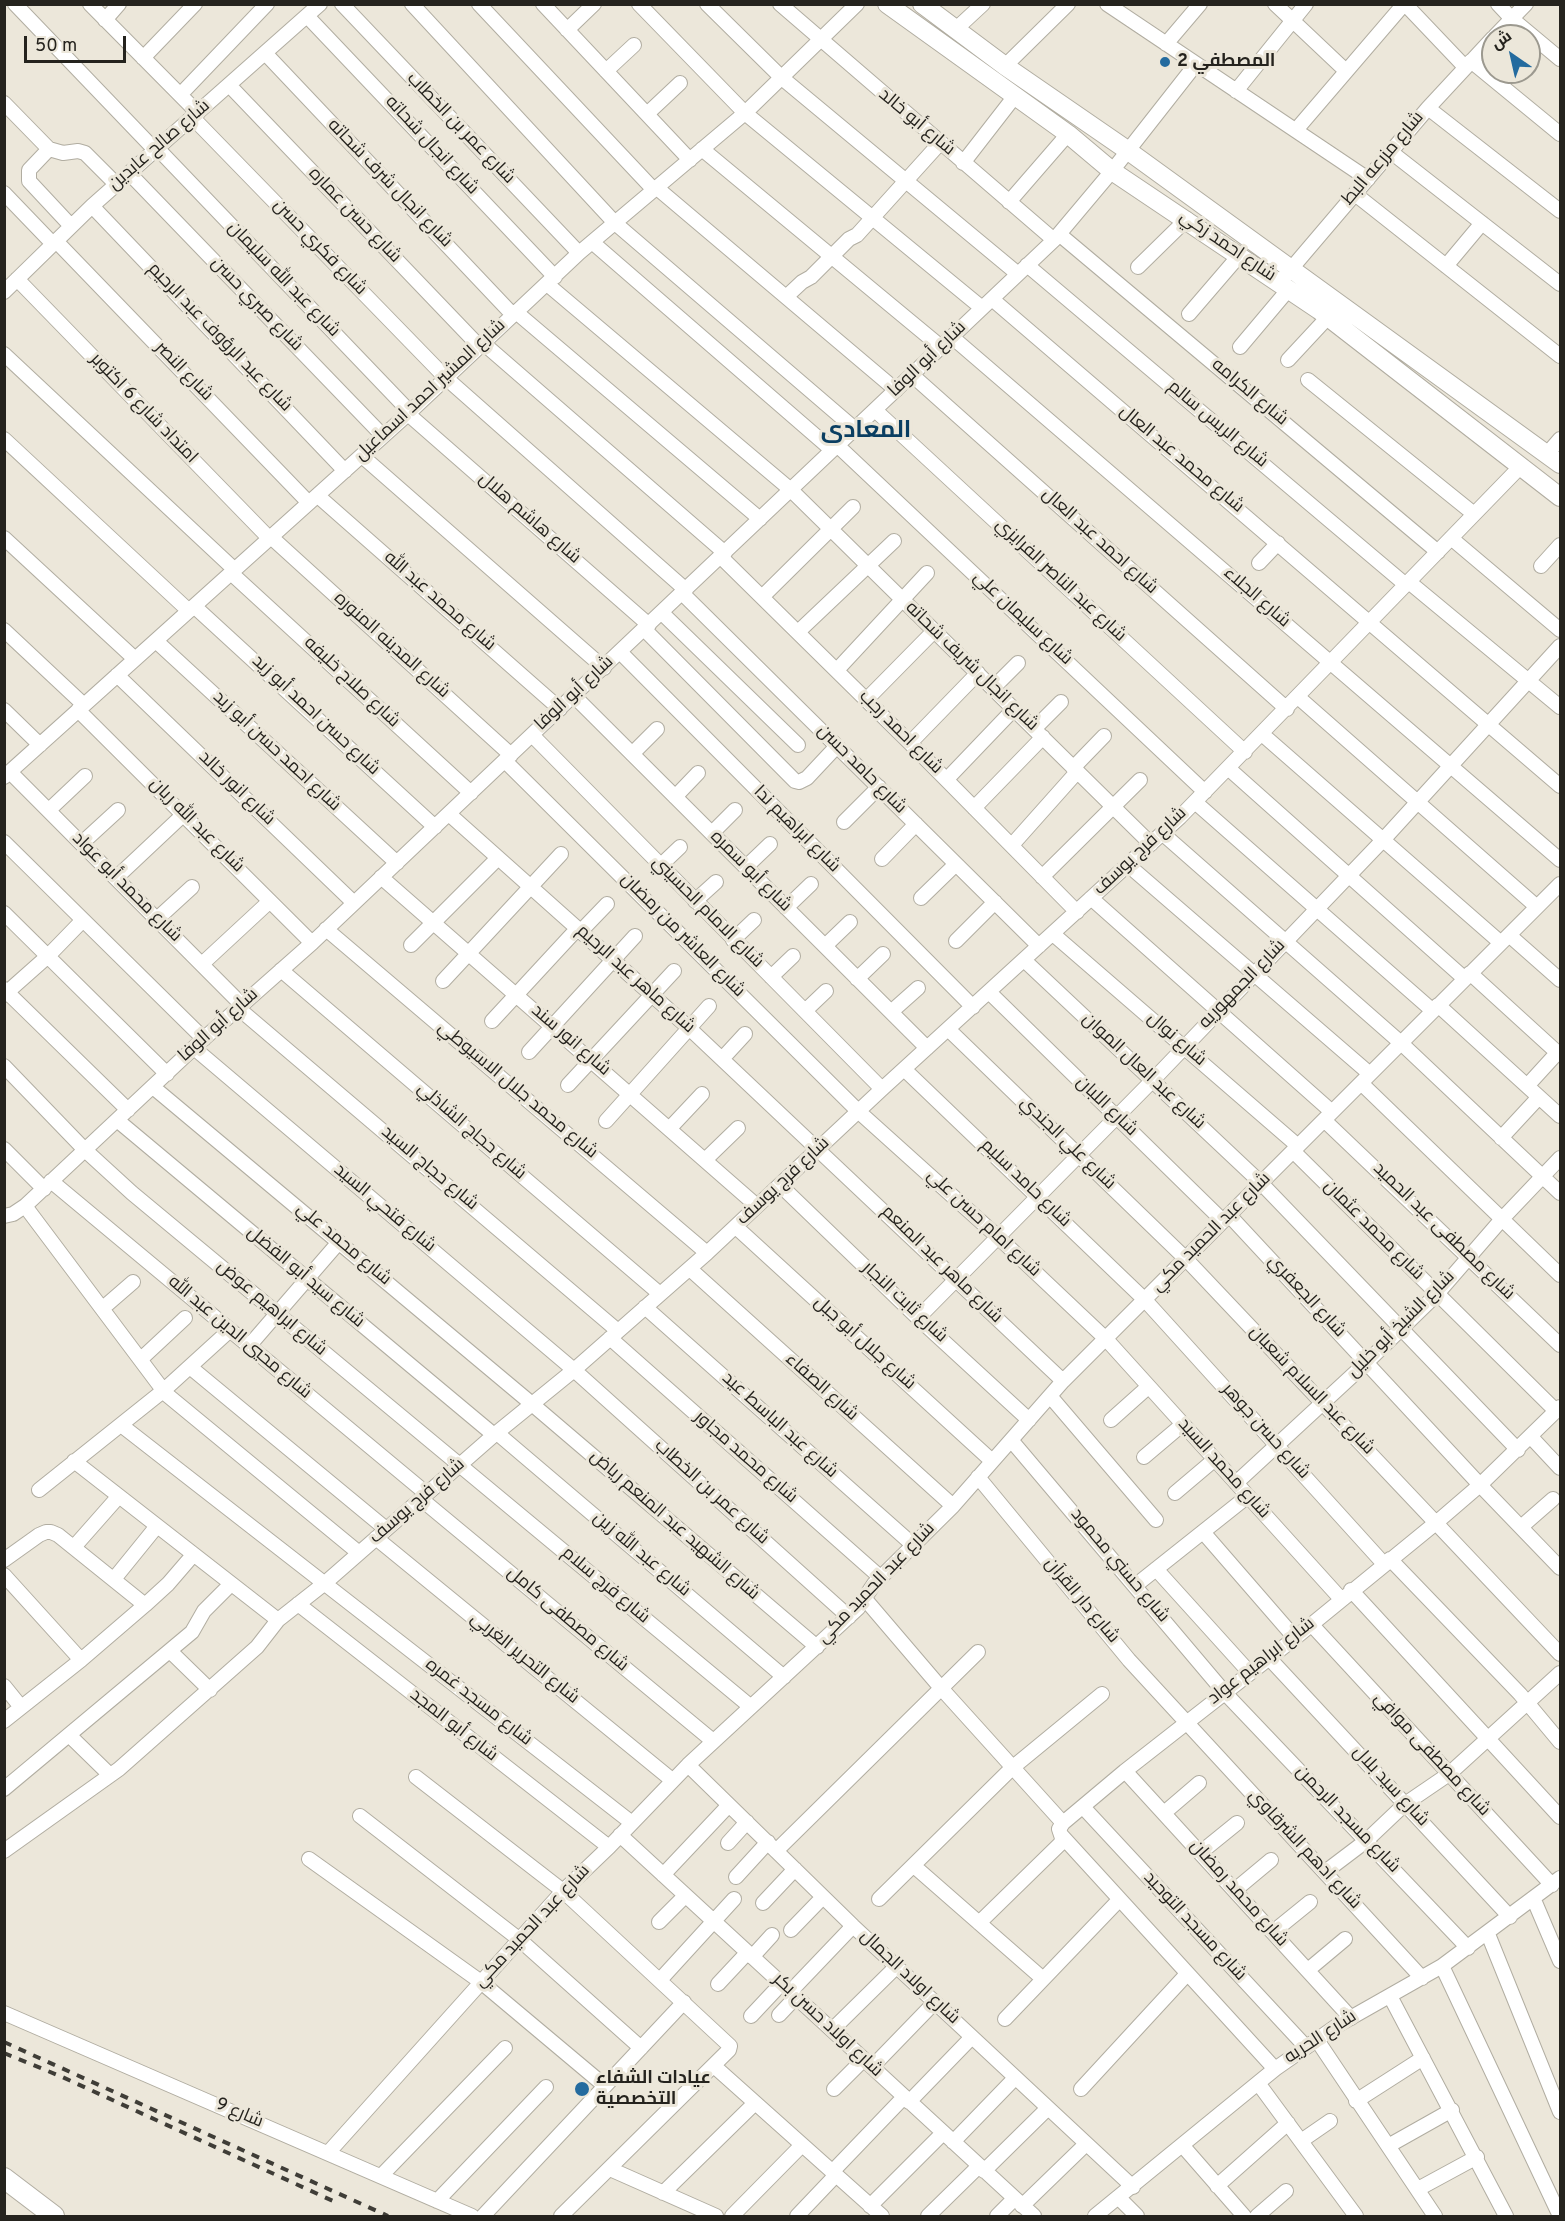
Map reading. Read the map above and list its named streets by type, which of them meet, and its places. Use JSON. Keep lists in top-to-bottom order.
{
  "streets": {
    "street": [
      "شارع أبو خالد",
      "شارع عمر بن الخطاب",
      "شارع صالح عابدين",
      "شارع انجال شحاته",
      "شارع مزرعه البط",
      "شارع انجال شرف شحاته",
      "شارع حسن عماره",
      "شارع احمد زكي",
      "شارع فكري حسن",
      "شارع عبد الله سليمان",
      "شارع صبري حسن",
      "شارع عبد الرؤوف عبد الرحيم",
      "شارع أبو الوفا",
      "شارع النصر",
      "شارع المشير احمد اسماعيل",
      "شارع الكرامه",
      "امتداد شارع 6 اكتوبر",
      "شارع الريس سالم",
      "شارع محمد عبد العال",
      "شارع هاشم هلال",
      "شارع احمد عبد العال",
      "شارع عبد الناصر الفرايزي",
      "شارع الجلاء",
      "شارع محمد عبد الله",
      "شارع سليمان علي",
      "شارع المدينه المنوره",
      "شارع انجال شريف شحاته",
      "شارع صلاح خليفه",
      "شارع حسن احمد أبو زيد",
      "شارع احمد رجب",
      "شارع احمد حسن أبو زيد",
      "شارع حامد حسن",
      "شارع انور خالد",
      "شارع عبد الله ريان",
      "شارع ابراهيم ندا",
      "شارع فرج يوسف",
      "شارع أبو سمره",
      "شارع محمد أبو عواد",
      "شارع الامام الحسيني",
      "شارع العاشر من رمضان",
      "شارع ماهر عبد الرحيم",
      "شارع الجمهوريه",
      "شارع نوال",
      "شارع انور سند",
      "شارع عبد العال الموان",
      "شارع محمد جلال الاسيوطي",
      "شارع اللبان",
      "شارع حجاج الشاذلي",
      "شارع علي الجندي",
      "شارع حجاج السيد",
      "شارع حامد سليم",
      "شارع فتحي السيد",
      "شارع امام حسن علي",
      "شارع محمد عثمان",
      "شارع مصطفى عبد الحميد",
      "شارع عبد الحميد مكي",
      "شارع محمد علي",
      "شارع ماهر عبد المنعم",
      "شارع سيد أبو الفضل",
      "شارع الجعفري",
      "شارع ثابت النجار",
      "شارع ابراهيم عوض",
      "شارع الشيخ أبو خليل",
      "شارع محيي الدين عبد الله",
      "شارع جلال أبو جبل",
      "شارع الصفاء",
      "شارع عبد السلام شعبان",
      "شارع عبد الباسط عيد",
      "شارع حسن جوهر",
      "شارع محمد مجاور",
      "شارع محمد السيد",
      "شارع الشهيد عبد المنعم رياض",
      "شارع عبد الله زين",
      "شارع حسني محمود",
      "شارع فرج سلام",
      "شارع دار القرآن",
      "شارع مصطفى كامل",
      "شارع التحرير الغربي",
      "شارع ابراهيم عواد",
      "شارع مسجد غمره",
      "شارع أبو المجد",
      "شارع مصطفى موافي",
      "شارع سيد بلال",
      "شارع مسجد الرحمن",
      "شارع ادهم الشرقاوي",
      "شارع محمد رمضان",
      "شارع مسجد التوحيد",
      "شارع اولاد الجمال",
      "شارع اولاد حسن بكر",
      "شارع الحريه",
      "شارع 9"
    ]
  },
  "crossings": [
    ["شارع أبو خالد", "شارع أبو الوفا"],
    ["شارع أبو خالد", "شارع المشير احمد اسماعيل"],
    ["شارع أبو خالد", "شارع الكرامه"],
    ["شارع عمر بن الخطاب", "شارع المشير احمد اسماعيل"],
    ["شارع عمر بن الخطاب", "شارع فرج يوسف"],
    ["شارع عمر بن الخطاب", "شارع فتحي السيد"],
    ["شارع عمر بن الخطاب", "شارع عبد الحميد مكي"],
    ["شارع صالح عابدين", "شارع انجال شحاته"],
    ["شارع صالح عابدين", "شارع انجال شرف شحاته"],
    ["شارع صالح عابدين", "شارع حسن عماره"],
    ["شارع صالح عابدين", "شارع فكري حسن"],
    ["شارع صالح عابدين", "شارع عبد الله سليمان"],
    ["شارع صالح عابدين", "شارع صبري حسن"],
    ["شارع صالح عابدين", "شارع عبد الرؤوف عبد الرحيم"],
    ["شارع صالح عابدين", "شارع النصر"],
    ["شارع صالح عابدين", "امتداد شارع 6 اكتوبر"],
    ["شارع انجال شحاته", "شارع أبو الوفا"],
    ["شارع انجال شحاته", "شارع المشير احمد اسماعيل"],
    ["شارع انجال شحاته", "شارع انجال شريف شحاته"],
    ["شارع مزرعه البط", "شارع احمد زكي"],
    ["شارع انجال شرف شحاته", "شارع أبو الوفا"],
    ["شارع انجال شرف شحاته", "شارع المشير احمد اسماعيل"],
    ["شارع حسن عماره", "شارع أبو الوفا"],
    ["شارع حسن عماره", "شارع المشير احمد اسماعيل"],
    ["شارع حسن عماره", "شارع احمد رجب"],
    ["شارع احمد زكي", "شارع أبو الوفا"],
    ["شارع احمد زكي", "شارع فرج يوسف"],
    ["شارع فكري حسن", "شارع أبو الوفا"],
    ["شارع فكري حسن", "شارع المشير احمد اسماعيل"],
    ["شارع فكري حسن", "شارع حامد حسن"],
    ["شارع عبد الله سليمان", "شارع المشير احمد اسماعيل"],
    ["شارع عبد الله سليمان", "شارع هاشم هلال"],
    ["شارع صبري حسن", "شارع المشير احمد اسماعيل"],
    ["شارع عبد الرؤوف عبد الرحيم", "شارع المشير احمد اسماعيل"],
    ["شارع أبو الوفا", "شارع الكرامه"],
    ["شارع أبو الوفا", "شارع الريس سالم"],
    ["شارع أبو الوفا", "شارع محمد عبد العال"],
    ["شارع أبو الوفا", "شارع هاشم هلال"],
    ["شارع أبو الوفا", "شارع احمد عبد العال"],
    ["شارع أبو الوفا", "شارع عبد الناصر الفرايزي"],
    ["شارع أبو الوفا", "شارع الجلاء"],
    ["شارع أبو الوفا", "شارع محمد عبد الله"],
    ["شارع أبو الوفا", "شارع سليمان علي"],
    ["شارع أبو الوفا", "شارع المدينه المنوره"],
    ["شارع أبو الوفا", "شارع انجال شريف شحاته"],
    ["شارع أبو الوفا", "شارع صلاح خليفه"],
    ["شارع أبو الوفا", "شارع حسن احمد أبو زيد"],
    ["شارع أبو الوفا", "شارع احمد رجب"],
    ["شارع أبو الوفا", "شارع احمد حسن أبو زيد"],
    ["شارع أبو الوفا", "شارع حامد حسن"],
    ["شارع أبو الوفا", "شارع انور خالد"],
    ["شارع أبو الوفا", "شارع عبد الله ريان"],
    ["شارع أبو الوفا", "شارع ابراهيم ندا"],
    ["شارع أبو الوفا", "شارع أبو سمره"],
    ["شارع أبو الوفا", "شارع محمد أبو عواد"],
    ["شارع أبو الوفا", "شارع الامام الحسيني"],
    ["شارع أبو الوفا", "شارع العاشر من رمضان"],
    ["شارع أبو الوفا", "شارع ماهر عبد الرحيم"],
    ["شارع أبو الوفا", "شارع انور سند"],
    ["شارع أبو الوفا", "شارع محمد جلال الاسيوطي"],
    ["شارع أبو الوفا", "شارع حجاج الشاذلي"],
    ["شارع أبو الوفا", "شارع حجاج السيد"],
    ["شارع أبو الوفا", "شارع فتحي السيد"],
    ["شارع أبو الوفا", "شارع محمد علي"],
    ["شارع أبو الوفا", "شارع سيد أبو الفضل"],
    ["شارع أبو الوفا", "شارع ابراهيم عوض"],
    ["شارع أبو الوفا", "شارع محيي الدين عبد الله"],
    ["شارع النصر", "شارع المشير احمد اسماعيل"],
    ["شارع النصر", "شارع محمد عبد الله"],
    ["شارع المشير احمد اسماعيل", "امتداد شارع 6 اكتوبر"],
    ["شارع المشير احمد اسماعيل", "شارع الريس سالم"],
    ["شارع المشير احمد اسماعيل", "شارع محمد عبد العال"],
    ["شارع المشير احمد اسماعيل", "شارع هاشم هلال"],
    ["شارع المشير احمد اسماعيل", "شارع محمد عبد الله"],
    ["شارع المشير احمد اسماعيل", "شارع سليمان علي"],
    ["شارع المشير احمد اسماعيل", "شارع المدينه المنوره"],
    ["شارع المشير احمد اسماعيل", "شارع صلاح خليفه"],
    ["شارع المشير احمد اسماعيل", "شارع حسن احمد أبو زيد"],
    ["شارع المشير احمد اسماعيل", "شارع احمد حسن أبو زيد"],
    ["شارع المشير احمد اسماعيل", "شارع انور خالد"],
    ["شارع المشير احمد اسماعيل", "شارع عبد الله ريان"],
    ["شارع المشير احمد اسماعيل", "شارع محمد أبو عواد"],
    ["شارع الكرامه", "شارع فرج يوسف"],
    ["امتداد شارع 6 اكتوبر", "شارع المدينه المنوره"],
    ["شارع الريس سالم", "شارع فرج يوسف"],
    ["شارع الريس سالم", "شارع الجمهوريه"],
    ["شارع محمد عبد العال", "شارع فرج يوسف"],
    ["شارع هاشم هلال", "شارع حامد حسن"],
    ["شارع احمد عبد العال", "شارع فرج يوسف"],
    ["شارع عبد الناصر الفرايزي", "شارع فرج يوسف"],
    ["شارع الجلاء", "شارع فرج يوسف"],
    ["شارع الجلاء", "شارع الجمهوريه"],
    ["شارع سليمان علي", "شارع فرج يوسف"],
    ["شارع سليمان علي", "شارع الجمهوريه"],
    ["شارع سليمان علي", "شارع عبد الحميد مكي"],
    ["شارع المدينه المنوره", "شارع العاشر من رمضان"],
    ["شارع انجال شريف شحاته", "شارع فرج يوسف"],
    ["شارع احمد رجب", "شارع فرج يوسف"],
    ["شارع حامد حسن", "شارع فرج يوسف"],
    ["شارع ابراهيم ندا", "شارع فرج يوسف"],
    ["شارع فرج يوسف", "شارع أبو سمره"],
    ["شارع فرج يوسف", "شارع الامام الحسيني"],
    ["شارع فرج يوسف", "شارع العاشر من رمضان"],
    ["شارع فرج يوسف", "شارع ماهر عبد الرحيم"],
    ["شارع فرج يوسف", "شارع نوال"],
    ["شارع فرج يوسف", "شارع انور سند"],
    ["شارع فرج يوسف", "شارع عبد العال الموان"],
    ["شارع فرج يوسف", "شارع محمد جلال الاسيوطي"],
    ["شارع فرج يوسف", "شارع اللبان"],
    ["شارع فرج يوسف", "شارع حجاج الشاذلي"],
    ["شارع فرج يوسف", "شارع علي الجندي"],
    ["شارع فرج يوسف", "شارع حجاج السيد"],
    ["شارع فرج يوسف", "شارع حامد سليم"],
    ["شارع فرج يوسف", "شارع فتحي السيد"],
    ["شارع فرج يوسف", "شارع امام حسن علي"],
    ["شارع فرج يوسف", "شارع مصطفى عبد الحميد"],
    ["شارع فرج يوسف", "شارع محمد علي"],
    ["شارع فرج يوسف", "شارع ماهر عبد المنعم"],
    ["شارع فرج يوسف", "شارع سيد أبو الفضل"],
    ["شارع فرج يوسف", "شارع ثابت النجار"],
    ["شارع فرج يوسف", "شارع ابراهيم عوض"],
    ["شارع فرج يوسف", "شارع محيي الدين عبد الله"],
    ["شارع فرج يوسف", "شارع جلال أبو جبل"],
    ["شارع فرج يوسف", "شارع الصفاء"],
    ["شارع فرج يوسف", "شارع عبد الباسط عيد"],
    ["شارع فرج يوسف", "شارع محمد مجاور"],
    ["شارع فرج يوسف", "شارع الشهيد عبد المنعم رياض"],
    ["شارع فرج يوسف", "شارع عبد الله زين"],
    ["شارع فرج يوسف", "شارع فرج سلام"],
    ["شارع فرج يوسف", "شارع مصطفى كامل"],
    ["شارع فرج يوسف", "شارع التحرير الغربي"],
    ["شارع فرج يوسف", "شارع مسجد غمره"],
    ["شارع فرج يوسف", "شارع أبو المجد"],
    ["شارع محمد أبو عواد", "شارع حجاج السيد"],
    ["شارع العاشر من رمضان", "شارع امام حسن علي"],
    ["شارع ماهر عبد الرحيم", "شارع ماهر عبد المنعم"],
    ["شارع الجمهوريه", "شارع نوال"],
    ["شارع الجمهوريه", "شارع عبد العال الموان"],
    ["شارع الجمهوريه", "شارع اللبان"],
    ["شارع الجمهوريه", "شارع علي الجندي"],
    ["شارع الجمهوريه", "شارع حامد سليم"],
    ["شارع الجمهوريه", "شارع امام حسن علي"],
    ["شارع الجمهوريه", "شارع مصطفى عبد الحميد"],
    ["شارع الجمهوريه", "شارع ماهر عبد المنعم"],
    ["شارع الجمهوريه", "شارع ثابت النجار"],
    ["شارع نوال", "شارع محمد عثمان"],
    ["شارع نوال", "شارع عبد الحميد مكي"],
    ["شارع عبد العال الموان", "شارع عبد الحميد مكي"],
    ["شارع عبد العال الموان", "شارع الشيخ أبو خليل"],
    ["شارع عبد العال الموان", "شارع ابراهيم عواد"],
    ["شارع اللبان", "شارع عبد الحميد مكي"],
    ["شارع اللبان", "شارع الجعفري"],
    ["شارع علي الجندي", "شارع عبد الحميد مكي"],
    ["شارع علي الجندي", "شارع عبد السلام شعبان"],
    ["شارع حجاج السيد", "شارع محمد مجاور"],
    ["شارع حامد سليم", "شارع عبد الحميد مكي"],
    ["شارع حامد سليم", "شارع حسن جوهر"],
    ["شارع امام حسن علي", "شارع عبد الحميد مكي"],
    ["شارع امام حسن علي", "شارع محمد السيد"],
    ["شارع محمد عثمان", "شارع عبد الحميد مكي"],
    ["شارع محمد عثمان", "شارع الشيخ أبو خليل"],
    ["شارع محمد عثمان", "شارع ابراهيم عواد"],
    ["شارع مصطفى عبد الحميد", "شارع عبد الحميد مكي"],
    ["شارع مصطفى عبد الحميد", "شارع الشيخ أبو خليل"],
    ["شارع عبد الحميد مكي", "شارع ماهر عبد المنعم"],
    ["شارع عبد الحميد مكي", "شارع الجعفري"],
    ["شارع عبد الحميد مكي", "شارع ثابت النجار"],
    ["شارع عبد الحميد مكي", "شارع جلال أبو جبل"],
    ["شارع عبد الحميد مكي", "شارع الصفاء"],
    ["شارع عبد الحميد مكي", "شارع عبد السلام شعبان"],
    ["شارع عبد الحميد مكي", "شارع عبد الباسط عيد"],
    ["شارع عبد الحميد مكي", "شارع حسن جوهر"],
    ["شارع عبد الحميد مكي", "شارع محمد مجاور"],
    ["شارع عبد الحميد مكي", "شارع محمد السيد"],
    ["شارع عبد الحميد مكي", "شارع الشهيد عبد المنعم رياض"],
    ["شارع عبد الحميد مكي", "شارع عبد الله زين"],
    ["شارع عبد الحميد مكي", "شارع حسني محمود"],
    ["شارع عبد الحميد مكي", "شارع فرج سلام"],
    ["شارع عبد الحميد مكي", "شارع دار القرآن"],
    ["شارع عبد الحميد مكي", "شارع مصطفى كامل"],
    ["شارع عبد الحميد مكي", "شارع التحرير الغربي"],
    ["شارع عبد الحميد مكي", "شارع مسجد غمره"],
    ["شارع عبد الحميد مكي", "شارع أبو المجد"],
    ["شارع عبد الحميد مكي", "شارع اولاد الجمال"],
    ["شارع عبد الحميد مكي", "شارع اولاد حسن بكر"],
    ["شارع عبد الحميد مكي", "شارع 9"],
    ["شارع محمد علي", "شارع الشهيد عبد المنعم رياض"],
    ["شارع سيد أبو الفضل", "شارع عبد الله زين"],
    ["شارع الجعفري", "شارع الشيخ أبو خليل"],
    ["شارع الجعفري", "شارع ابراهيم عواد"],
    ["شارع ابراهيم عوض", "شارع فرج سلام"],
    ["شارع الشيخ أبو خليل", "شارع عبد السلام شعبان"],
    ["شارع الشيخ أبو خليل", "شارع حسن جوهر"],
    ["شارع الشيخ أبو خليل", "شارع محمد السيد"],
    ["شارع محيي الدين عبد الله", "شارع مصطفى كامل"],
    ["شارع عبد السلام شعبان", "شارع ابراهيم عواد"],
    ["شارع حسن جوهر", "شارع ابراهيم عواد"],
    ["شارع محمد السيد", "شارع ابراهيم عواد"],
    ["شارع حسني محمود", "شارع ابراهيم عواد"],
    ["شارع حسني محمود", "شارع مسجد الرحمن"],
    ["شارع دار القرآن", "شارع ابراهيم عواد"],
    ["شارع دار القرآن", "شارع ادهم الشرقاوي"],
    ["شارع ابراهيم عواد", "شارع مصطفى موافي"],
    ["شارع ابراهيم عواد", "شارع سيد بلال"],
    ["شارع ابراهيم عواد", "شارع مسجد الرحمن"],
    ["شارع ابراهيم عواد", "شارع ادهم الشرقاوي"],
    ["شارع ابراهيم عواد", "شارع محمد رمضان"],
    ["شارع ابراهيم عواد", "شارع مسجد التوحيد"],
    ["شارع مصطفى موافي", "شارع الحريه"],
    ["شارع سيد بلال", "شارع الحريه"],
    ["شارع مسجد الرحمن", "شارع الحريه"],
    ["شارع ادهم الشرقاوي", "شارع الحريه"],
    ["شارع محمد رمضان", "شارع الحريه"],
    ["شارع مسجد التوحيد", "شارع الحريه"],
    ["شارع اولاد الجمال", "شارع الحريه"]
  ],
  "districts": ["المعادى"],
  "places": ["المصطفي 2", "عيادات الشفاء التخصصية"],
  "scale_bar": "50 m",
  "north": "top left"
}
